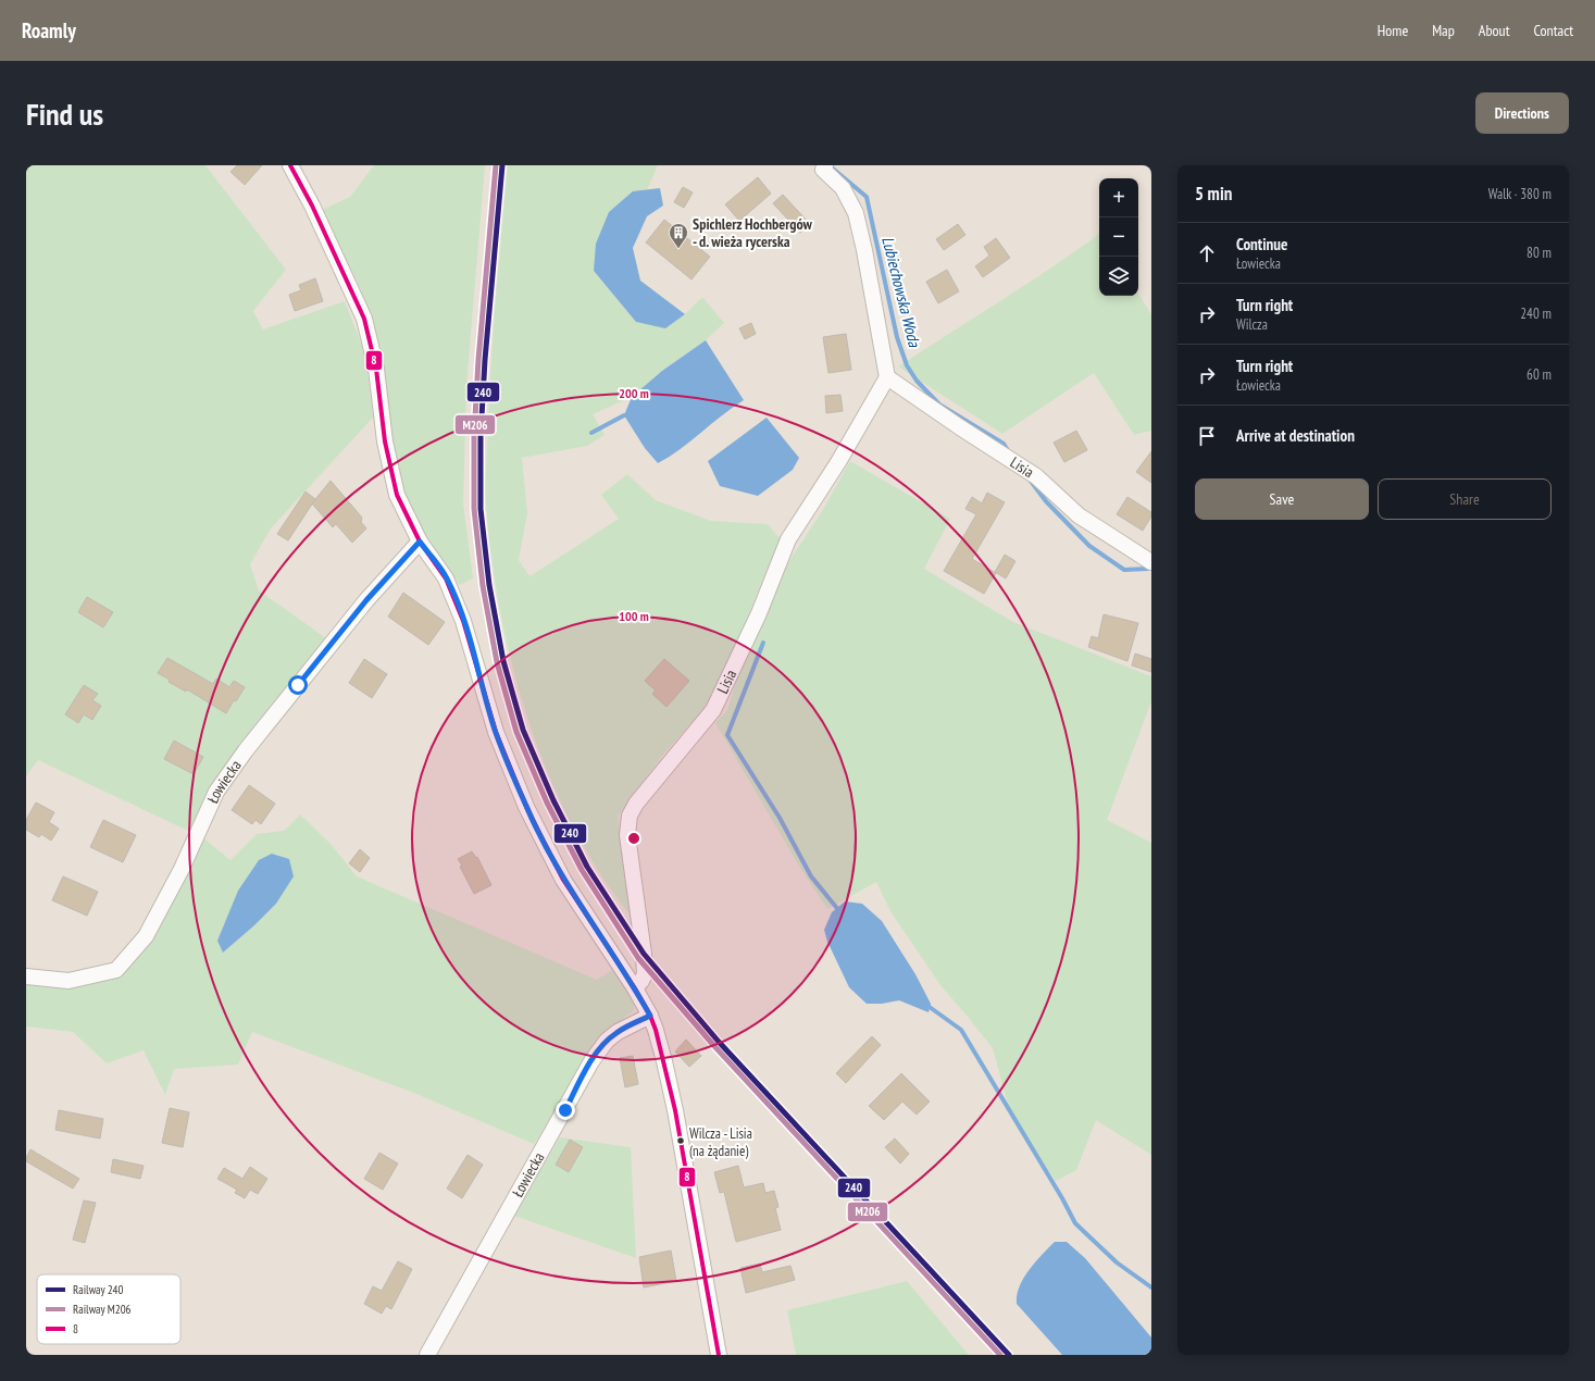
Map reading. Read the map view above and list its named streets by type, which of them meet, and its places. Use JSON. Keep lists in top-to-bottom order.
{
  "streets": {
    "street": ["Lisia", "Łowiecka"]
  },
  "water": ["Lubiechowska Woda"],
  "places": {
    "building": ["Spichlerz Hochbergów - d. wieża rycerska"],
    "other": ["Wilcza - Lisia (na żądanie)"]
  },
  "lines": ["rail line 240", "rail line M206", "transit line 8"],
  "legend": ["Railway 240", "Railway M206", "8"],
  "page": {
    "header": "Roamly",
    "nav": [
      "Home",
      "Map",
      "About",
      "Contact"
    ],
    "buttons": [
      "Directions",
      ["Save", "Share"]
    ],
    "title": "Find us",
    "heading": ["5 min", "Walk · 380 m"],
    "map_buttons": ["+", "−"],
    "list": [
      ["Continue", "Łowiecka", "80 m"],
      ["Turn right", "Wilcza", "240 m"],
      ["Turn right", "Łowiecka", "60 m"],
      "Arrive at destination"
    ]
  },
  "rings": ["200 m", "100 m"]
}
